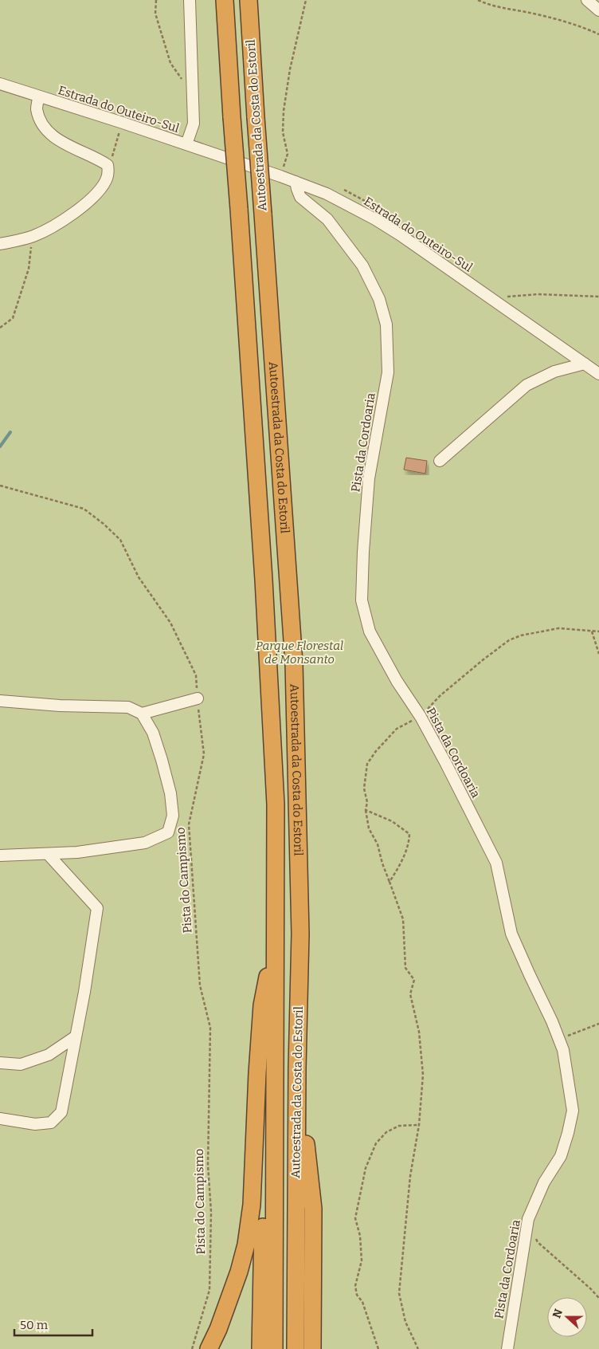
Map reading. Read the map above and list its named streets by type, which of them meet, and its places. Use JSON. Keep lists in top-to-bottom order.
{
  "streets": {
    "highway": ["Autoestrada da Costa do Estoril"],
    "street": ["Estrada do Outeiro-Sul", "Pista da Cordoaria"],
    "path": ["Pista do Campismo"]
  },
  "crossings": [
    ["Estrada do Outeiro-Sul", "Pista da Cordoaria"]
  ],
  "parks": ["Parque Florestal de Monsanto"],
  "scale_bar": "50 m",
  "north": "left"
}
